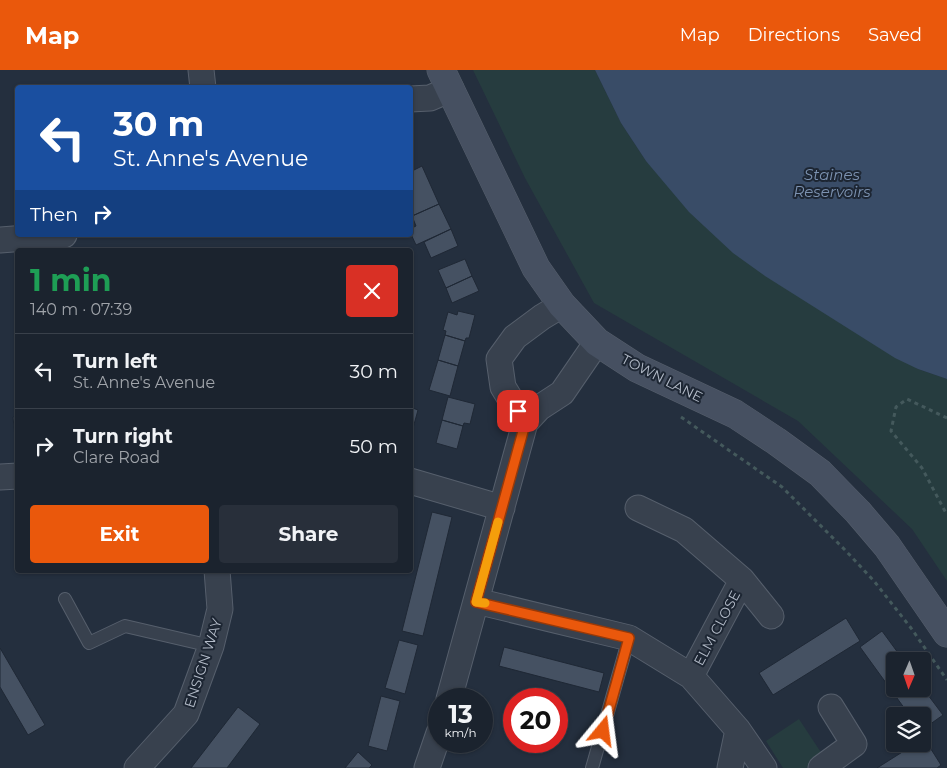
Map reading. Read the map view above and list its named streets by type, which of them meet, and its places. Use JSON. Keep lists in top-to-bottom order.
{
  "streets": {
    "main road": ["TOWN LANE"],
    "street": ["ELM CLOSE", "ENSIGN WAY"]
  },
  "water": ["Staines Reservoirs"],
  "north": "bottom",
  "page": {
    "header": "Map",
    "nav": ["Map", "Directions", "Saved"],
    "turn": ["30 m", "St. Anne's Avenue"],
    "then": "Then",
    "heading": ["1 min", "140 m · 07:39"],
    "list": [
      {
        "name": "Turn left",
        "note": "St. Anne's Avenue",
        "value": "30 m"
      },
      {
        "name": "Turn right",
        "note": "Clare Road",
        "value": "50 m"
      }
    ],
    "buttons": ["Exit", "Share"],
    "speed": "13 km/h",
    "limit": "20"
  }
}
